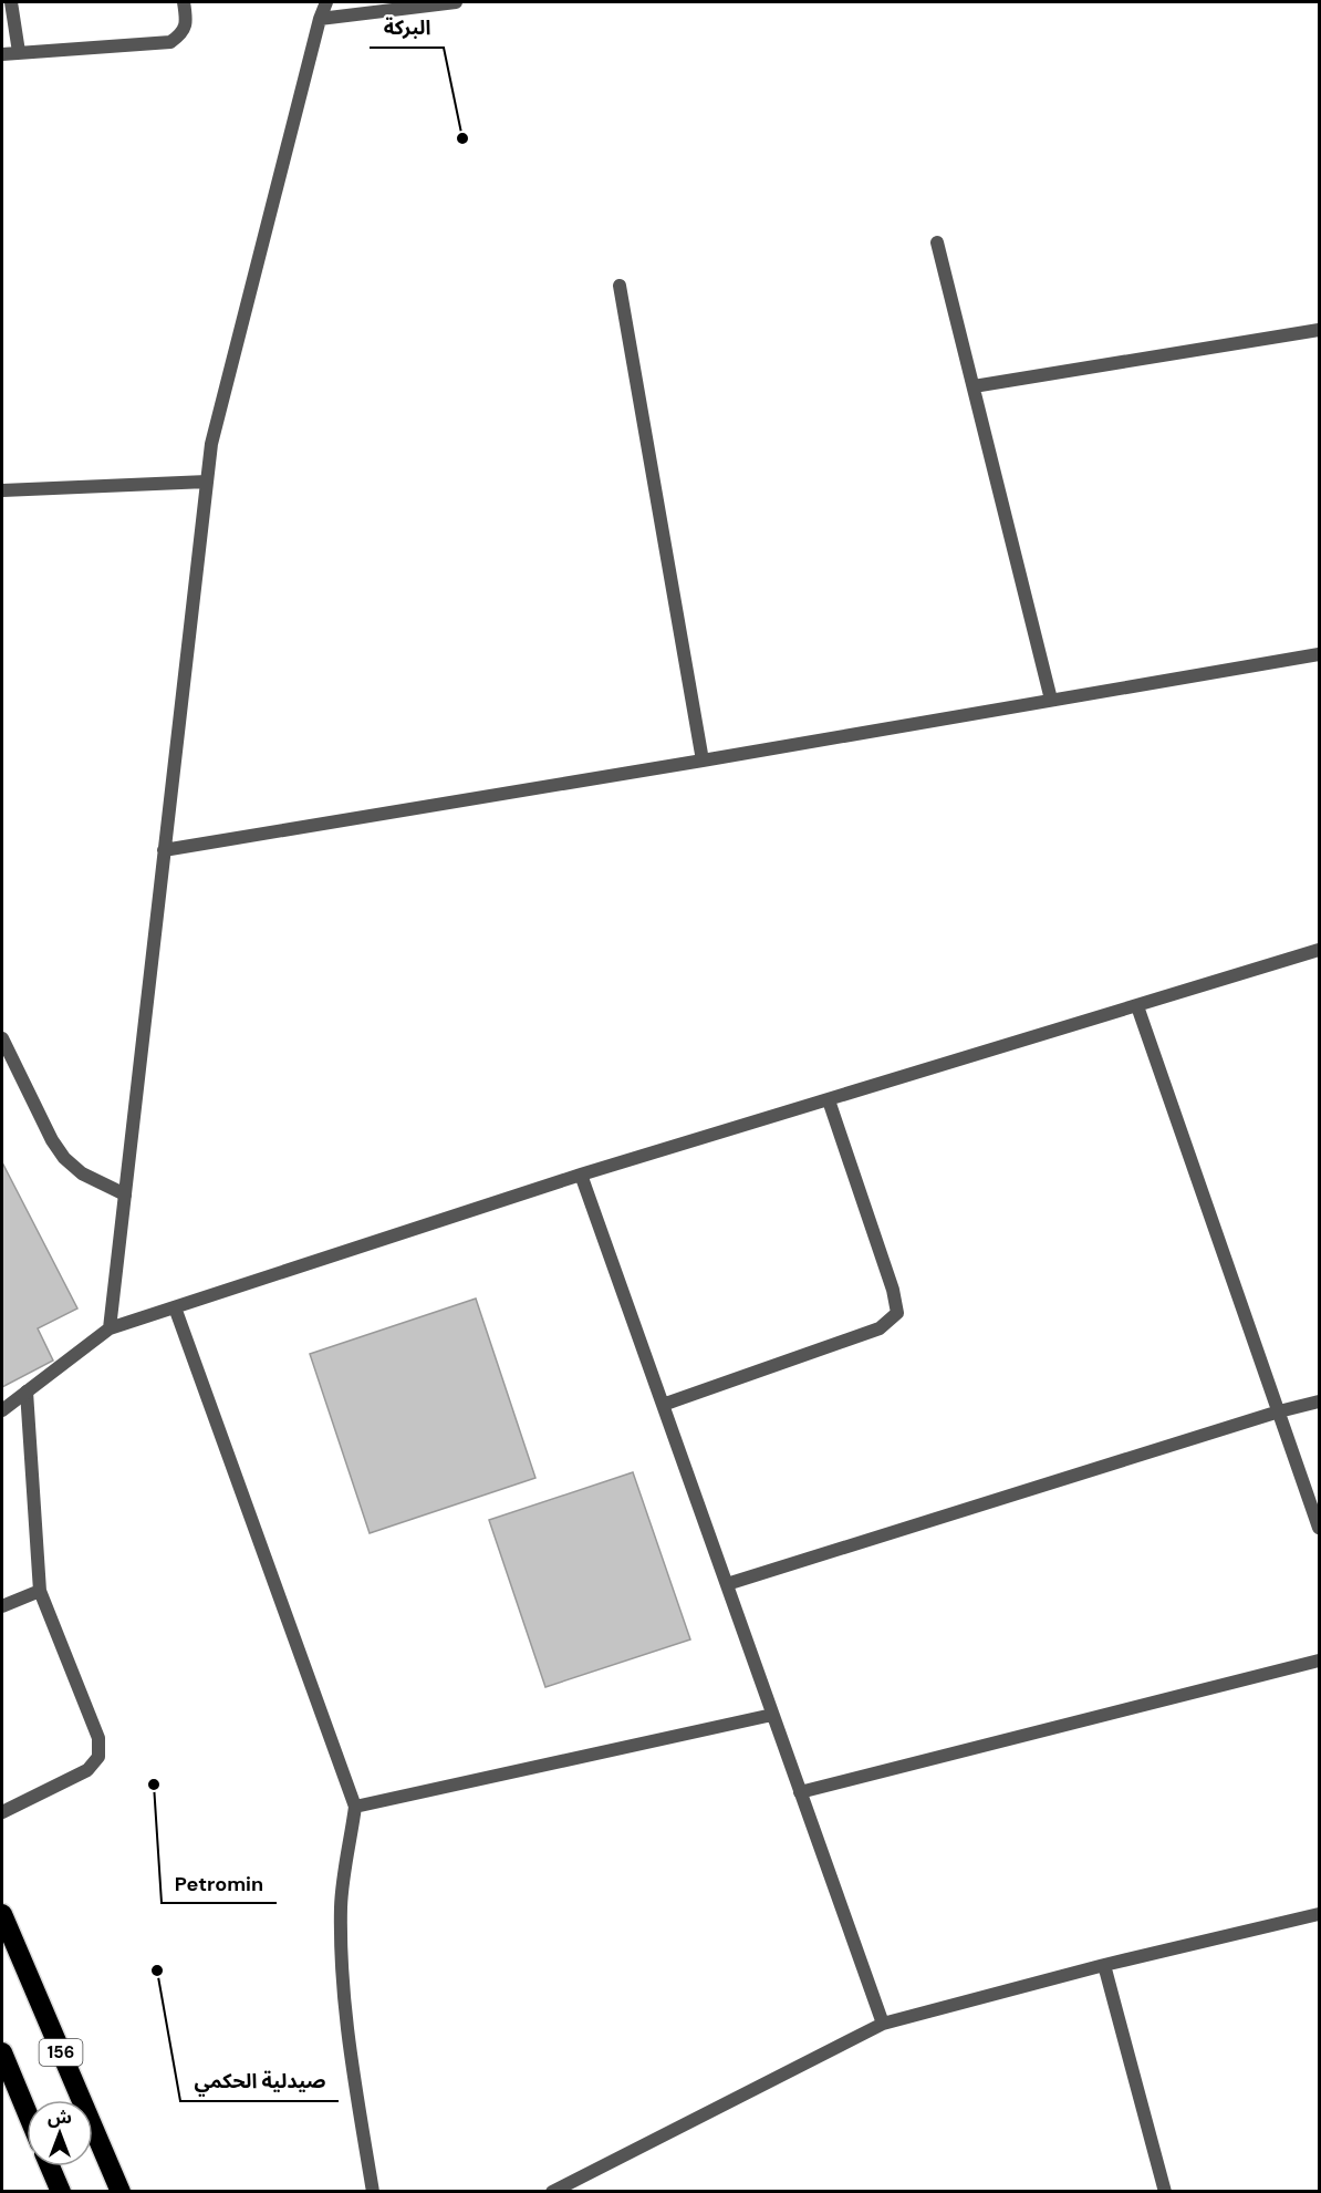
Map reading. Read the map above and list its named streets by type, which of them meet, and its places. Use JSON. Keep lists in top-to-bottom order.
{
  "streets": {
    "highway": ["156"]
  },
  "places": ["البركة", "Petromin", "صيدلية الحكمي"],
  "north": "top"
}
